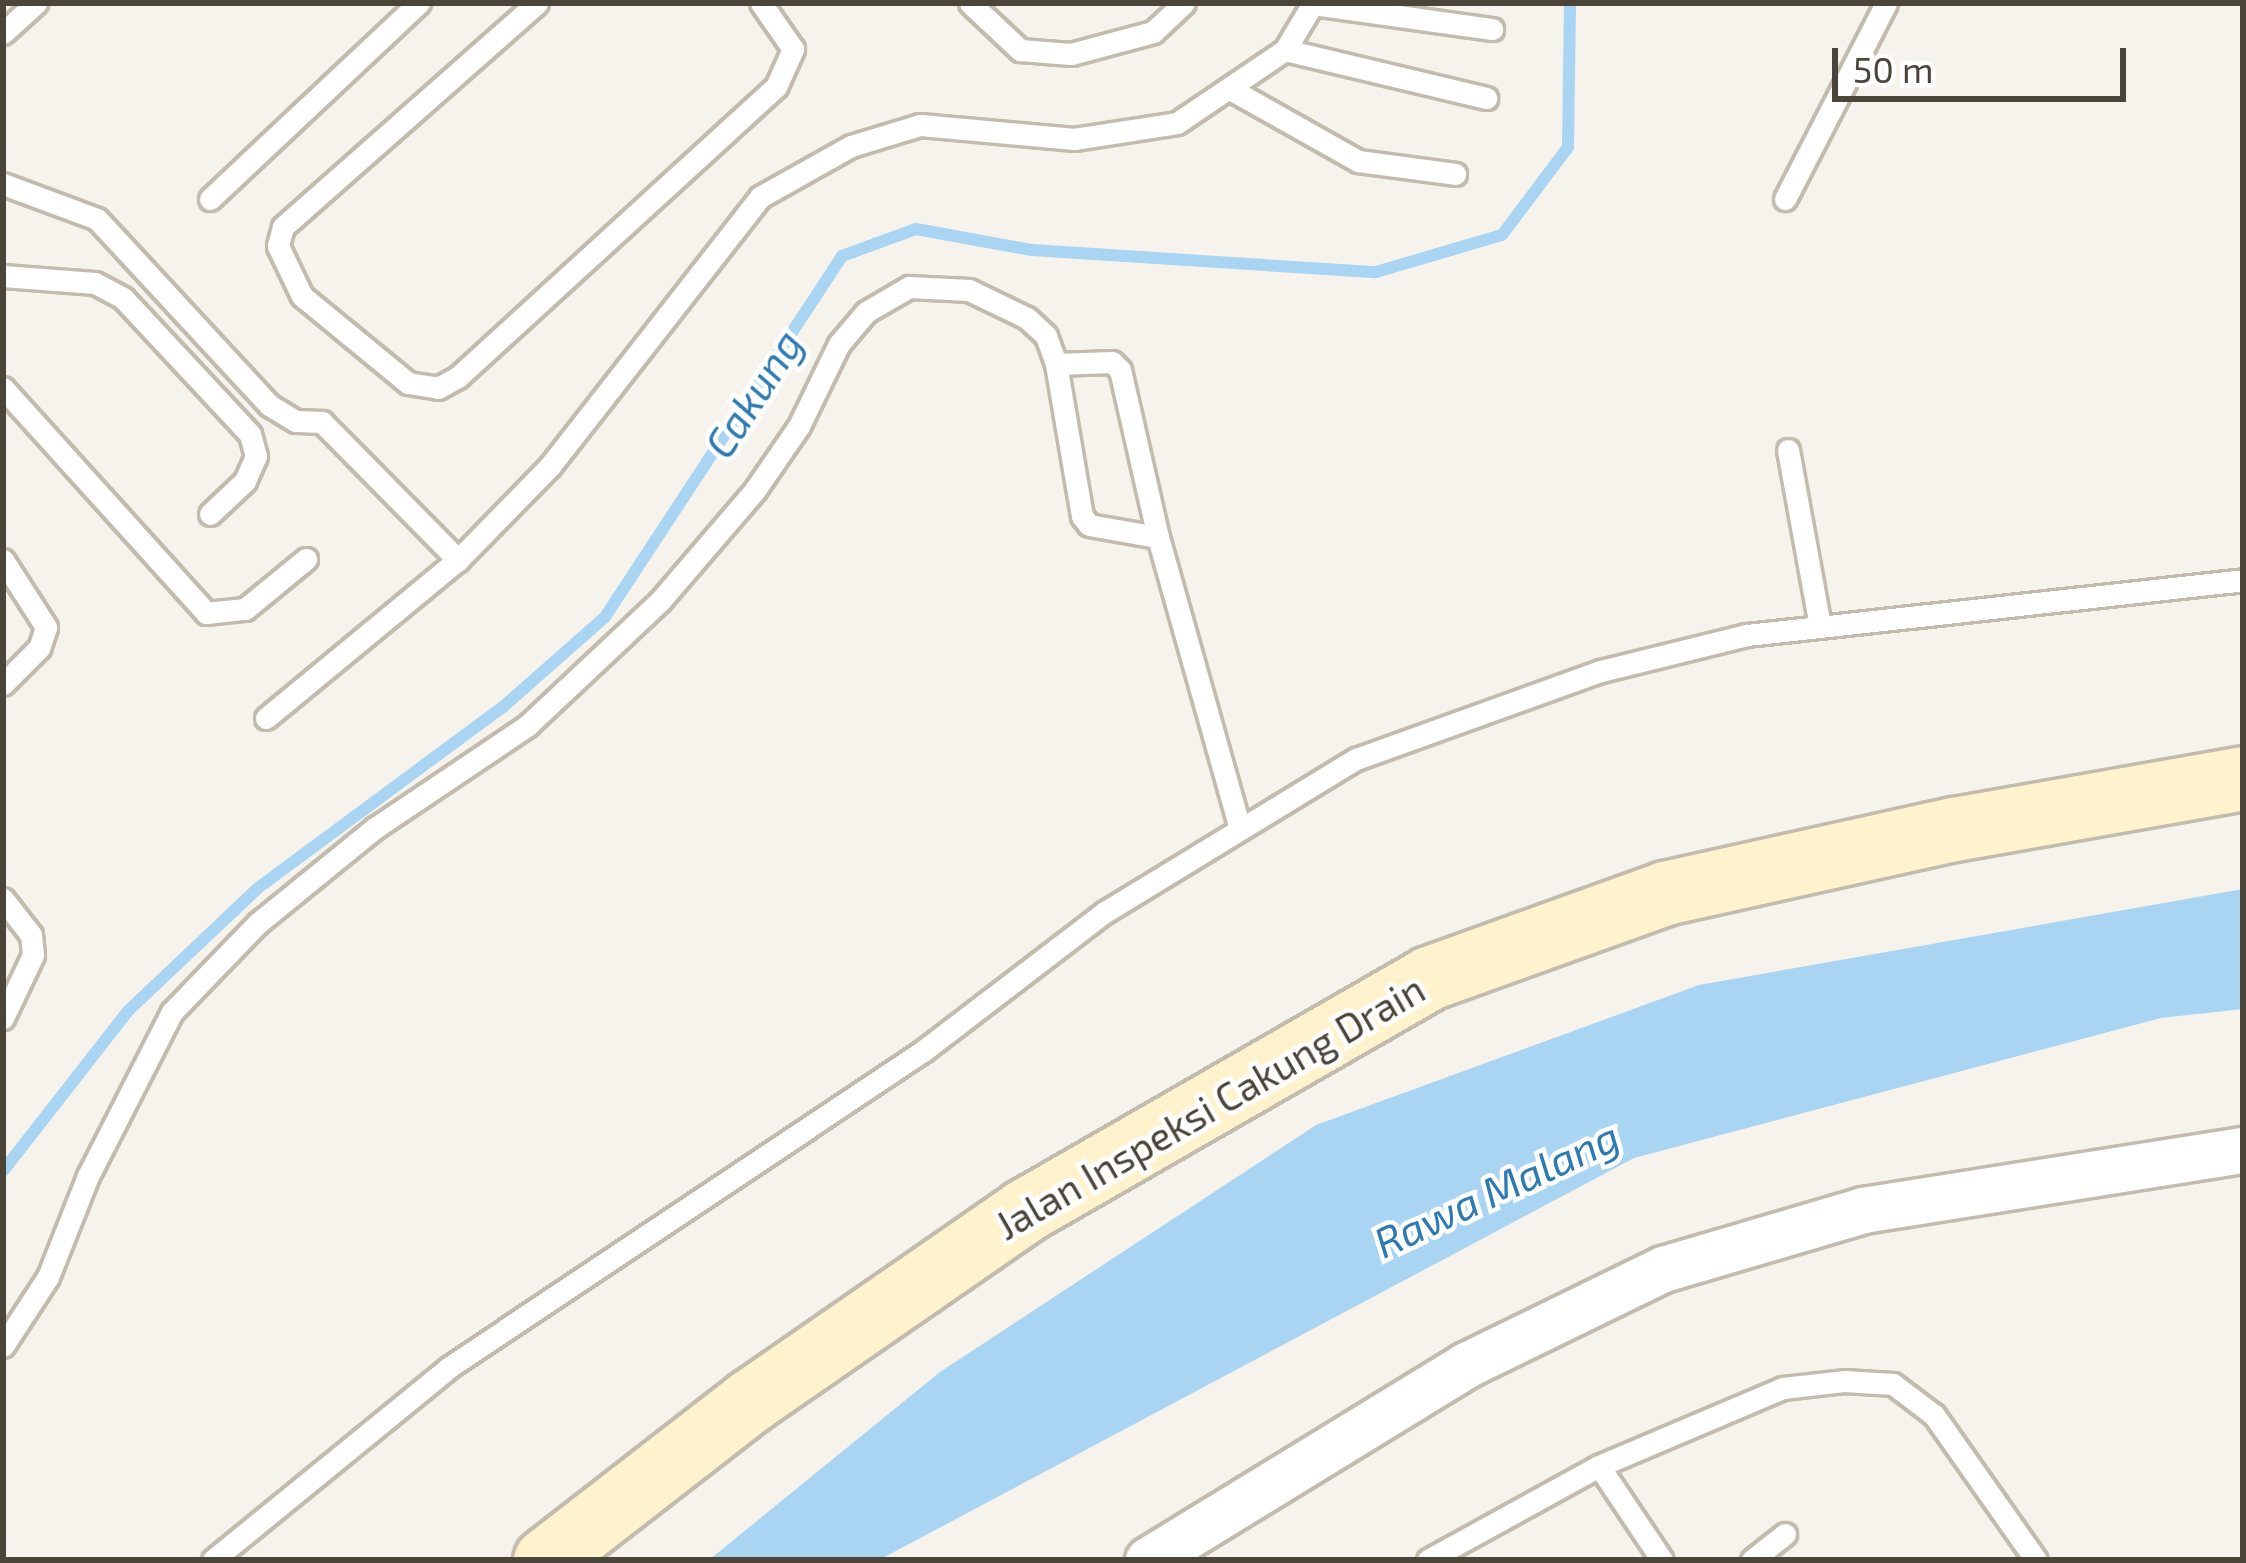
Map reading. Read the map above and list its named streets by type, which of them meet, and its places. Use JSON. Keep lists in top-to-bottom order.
{
  "streets": {
    "street": ["Jalan Inspeksi Cakung Drain"]
  },
  "water": ["Cakung", "Rawa Malang"],
  "scale_bar": "50 m"
}
